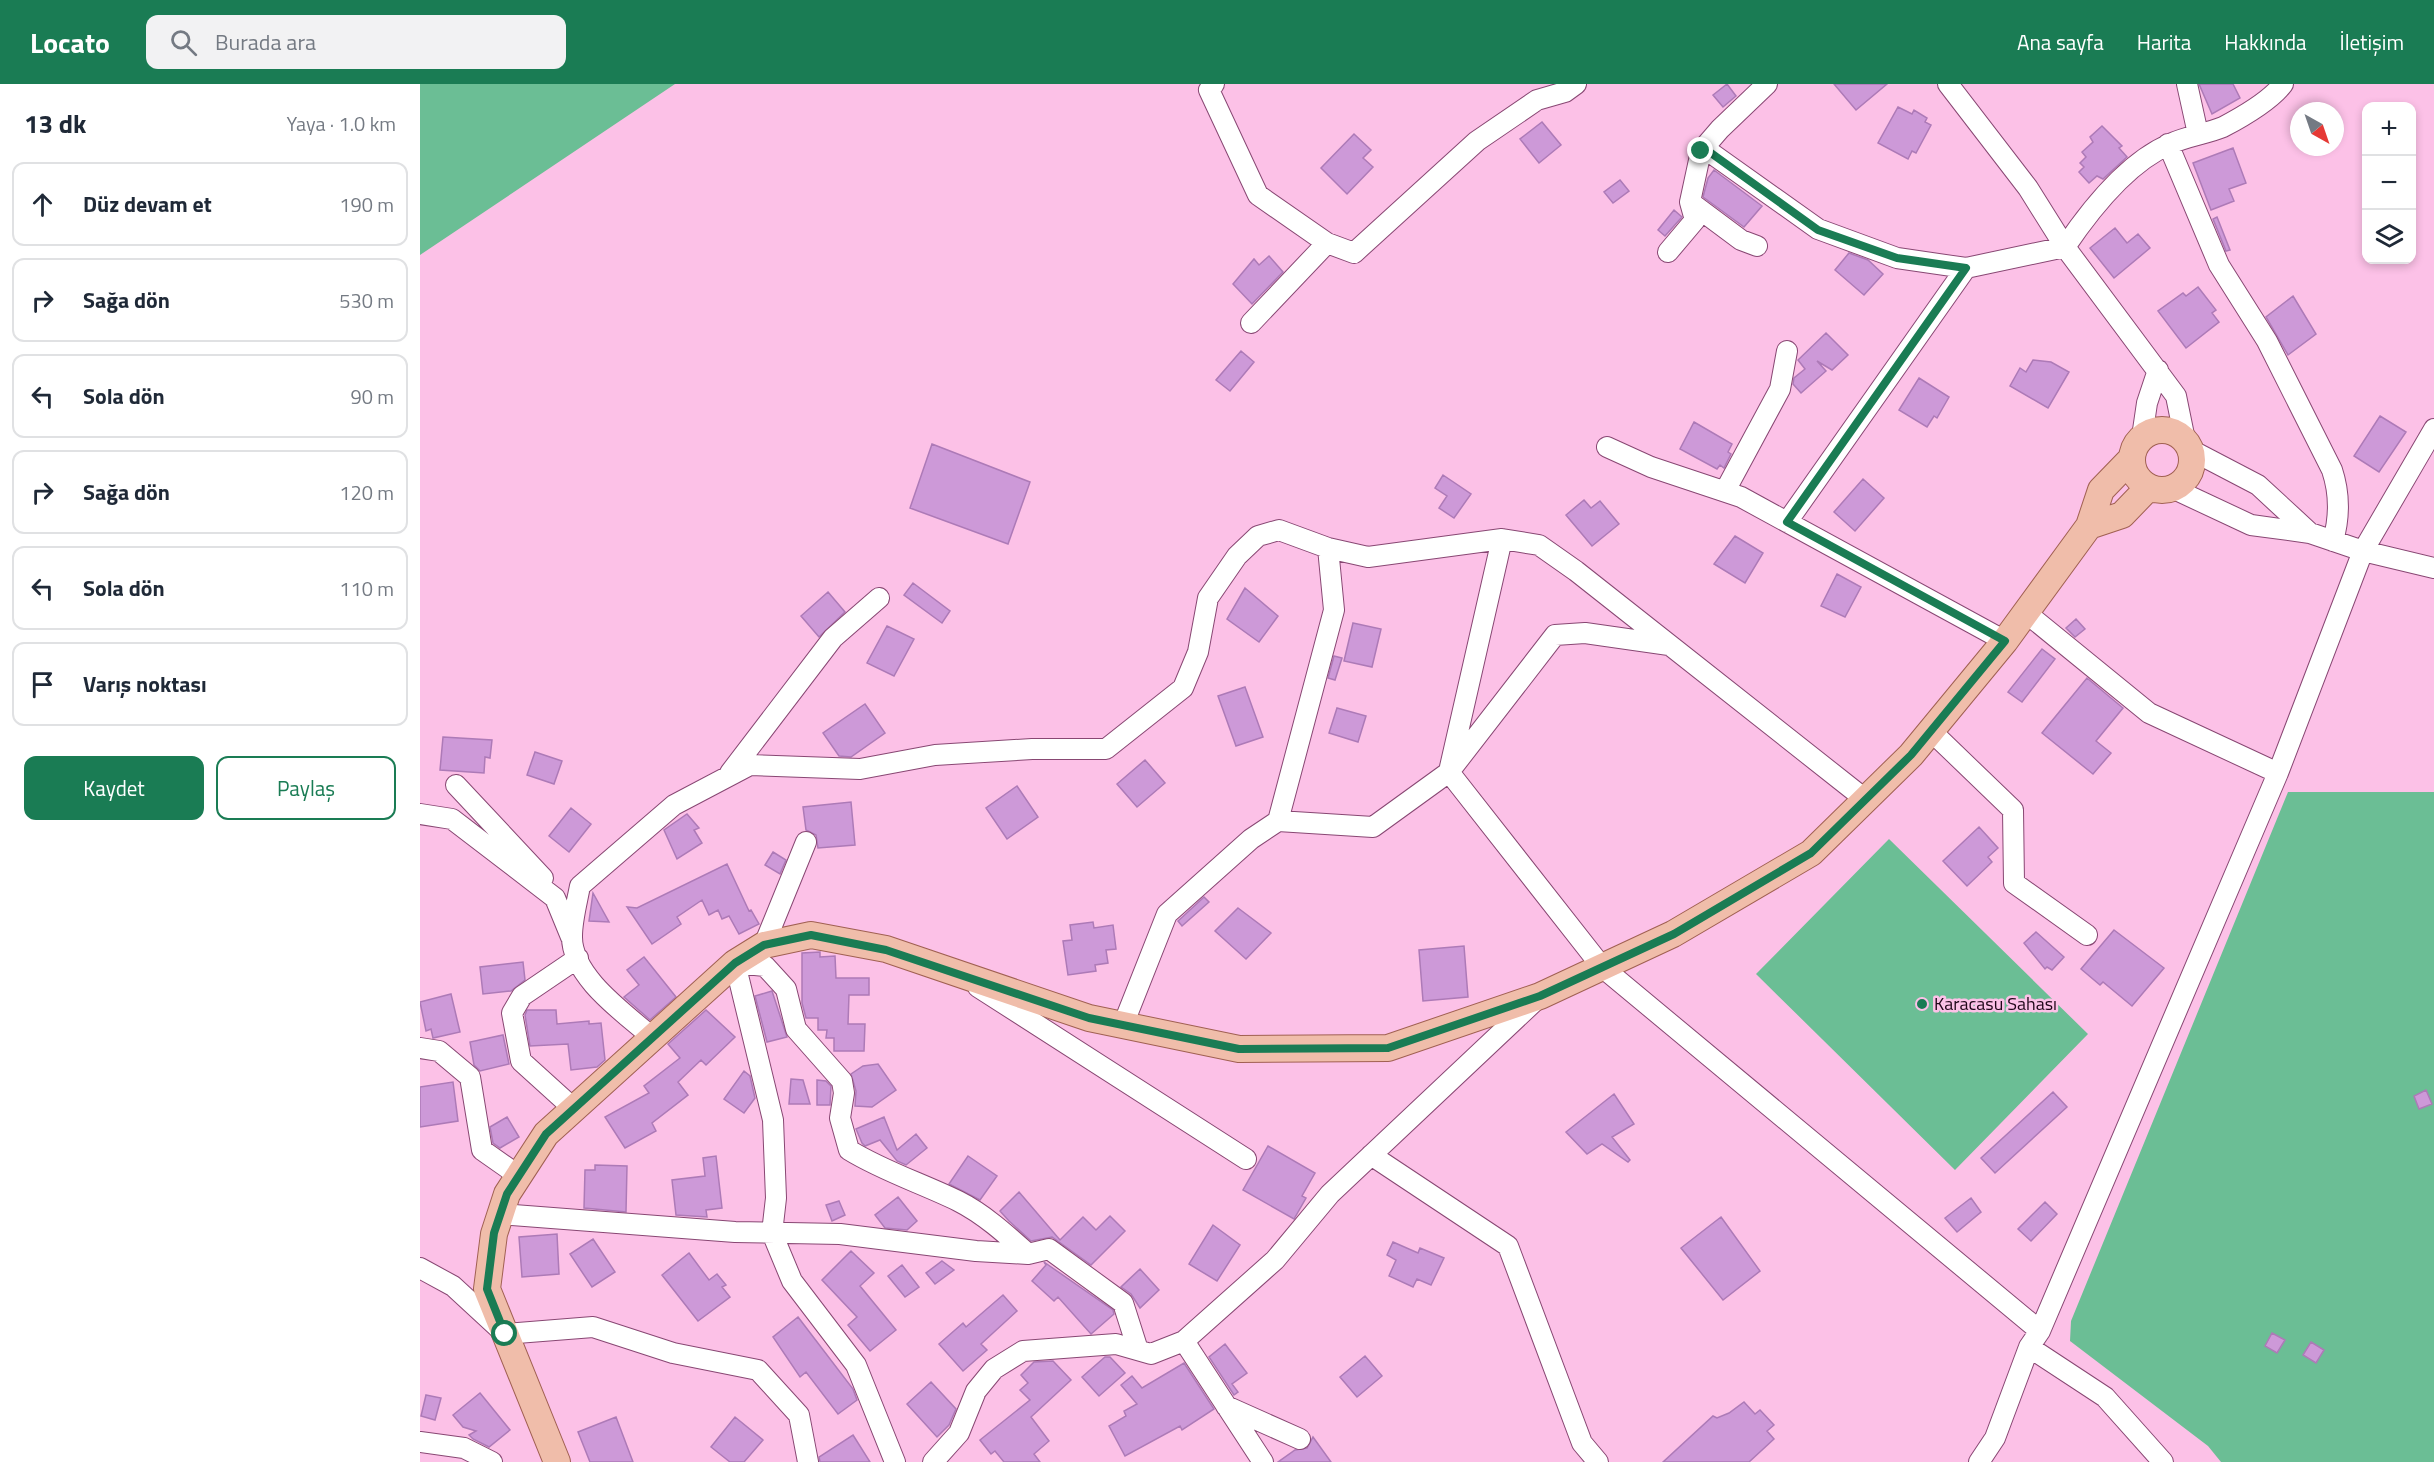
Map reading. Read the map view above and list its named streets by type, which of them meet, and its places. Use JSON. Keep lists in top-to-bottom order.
{
  "places": ["Karacasu Sahası"],
  "north": "bottom right",
  "page": {
    "header": "Locato",
    "search": "Burada ara",
    "nav": [
      "Ana sayfa",
      "Harita",
      "Hakkında",
      "İletişim"
    ],
    "heading": ["13 dk", "Yaya · 1.0 km"],
    "map_buttons": ["+", "−"],
    "list": [
      ["Düz devam et", "190 m"],
      ["Sağa dön", "530 m"],
      ["Sola dön", "90 m"],
      ["Sağa dön", "120 m"],
      ["Sola dön", "110 m"],
      "Varış noktası"
    ],
    "buttons": ["Kaydet", "Paylaş"]
  }
}
